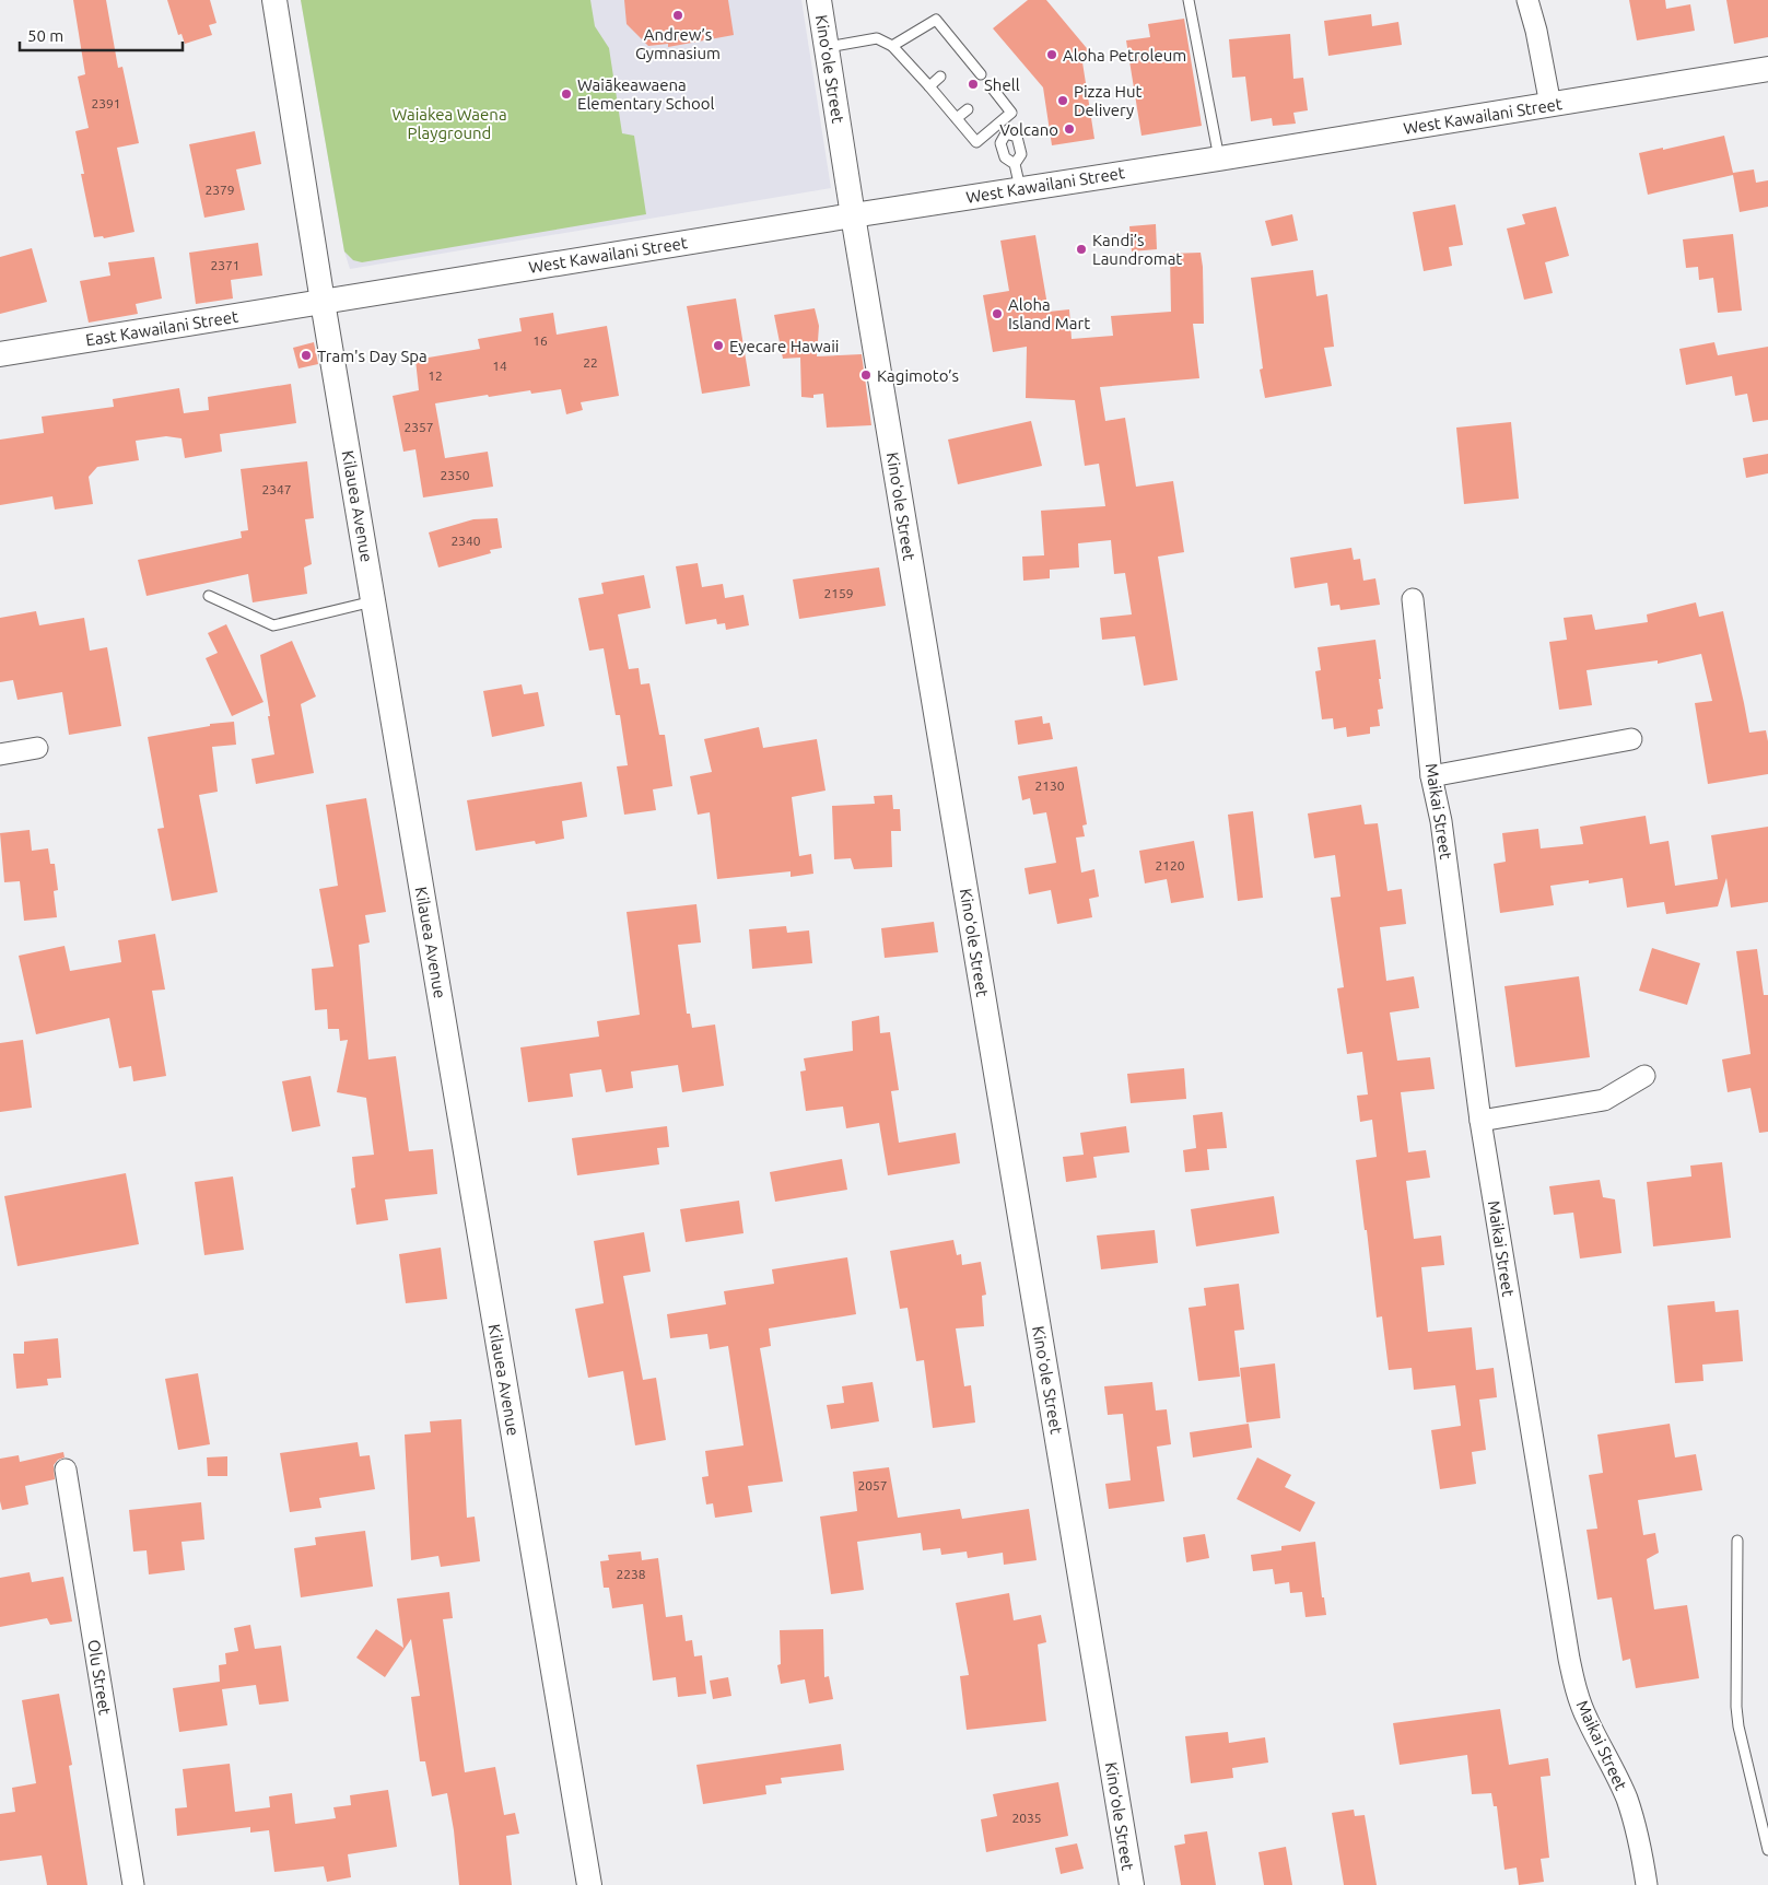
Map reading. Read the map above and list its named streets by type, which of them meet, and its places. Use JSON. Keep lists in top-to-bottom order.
{
  "streets": {
    "street": [
      "Kinoʻole Street",
      "West Kawailani Street",
      "East Kawailani Street",
      "Kilauea Avenue",
      "Maikai Street",
      "Olu Street"
    ]
  },
  "crossings": [
    ["Kinoʻole Street", "West Kawailani Street"],
    ["West Kawailani Street", "East Kawailani Street"],
    ["West Kawailani Street", "Kilauea Avenue"],
    ["East Kawailani Street", "Kilauea Avenue"]
  ],
  "parks": ["Waiakea Waena Playground"],
  "places": [
    "Andrew’s Gymnasium",
    "Aloha Petroleum",
    "Shell",
    "Waiākeawaena Elementary School",
    "Pizza Hut Delivery",
    "Volcano",
    "Kandi’s Laundromat",
    "Aloha Island Mart",
    "Eyecare Hawaii",
    "Tram's Day Spa",
    "Kagimoto’s"
  ],
  "house_numbers": [
    "2391",
    "2379",
    "2371",
    "16",
    "22",
    "14",
    "12",
    "2357",
    "2350",
    "2347",
    "2340",
    "2159",
    "2130",
    "2120",
    "2057",
    "2238",
    "2035"
  ],
  "scale_bar": "50 m"
}
